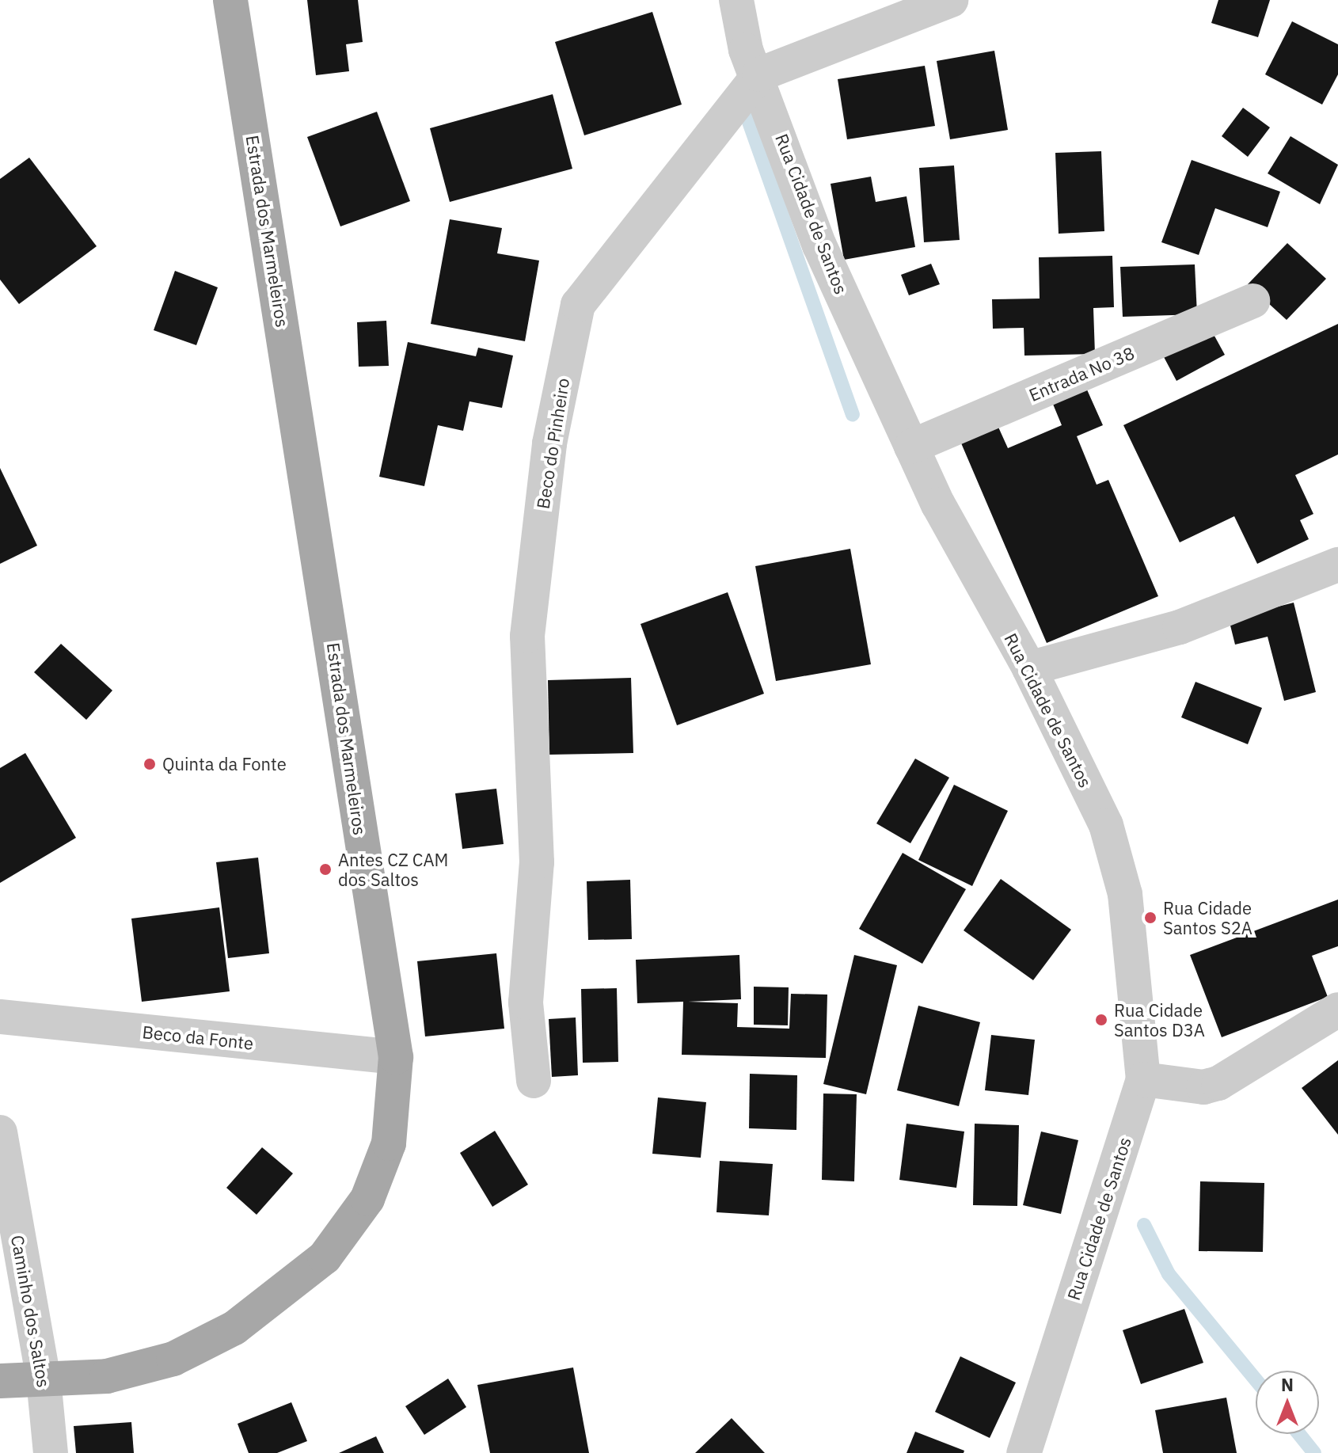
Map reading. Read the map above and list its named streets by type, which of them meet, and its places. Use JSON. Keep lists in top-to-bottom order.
{
  "streets": {
    "main road": ["Estrada dos Marmeleiros"],
    "street": [
      "Rua Cidade de Santos",
      "Entrada No 38",
      "Beco do Pinheiro",
      "Beco da Fonte",
      "Caminho dos Saltos"
    ]
  },
  "crossings": [
    ["Rua Cidade de Santos", "Entrada No 38"],
    ["Rua Cidade de Santos", "Beco do Pinheiro"],
    ["Estrada dos Marmeleiros", "Beco da Fonte"],
    ["Estrada dos Marmeleiros", "Caminho dos Saltos"]
  ],
  "places": [
    "Quinta da Fonte",
    "Antes CZ CAM dos Saltos",
    "Rua Cidade Santos S2A",
    "Rua Cidade Santos D3A"
  ],
  "north": "top"
}
